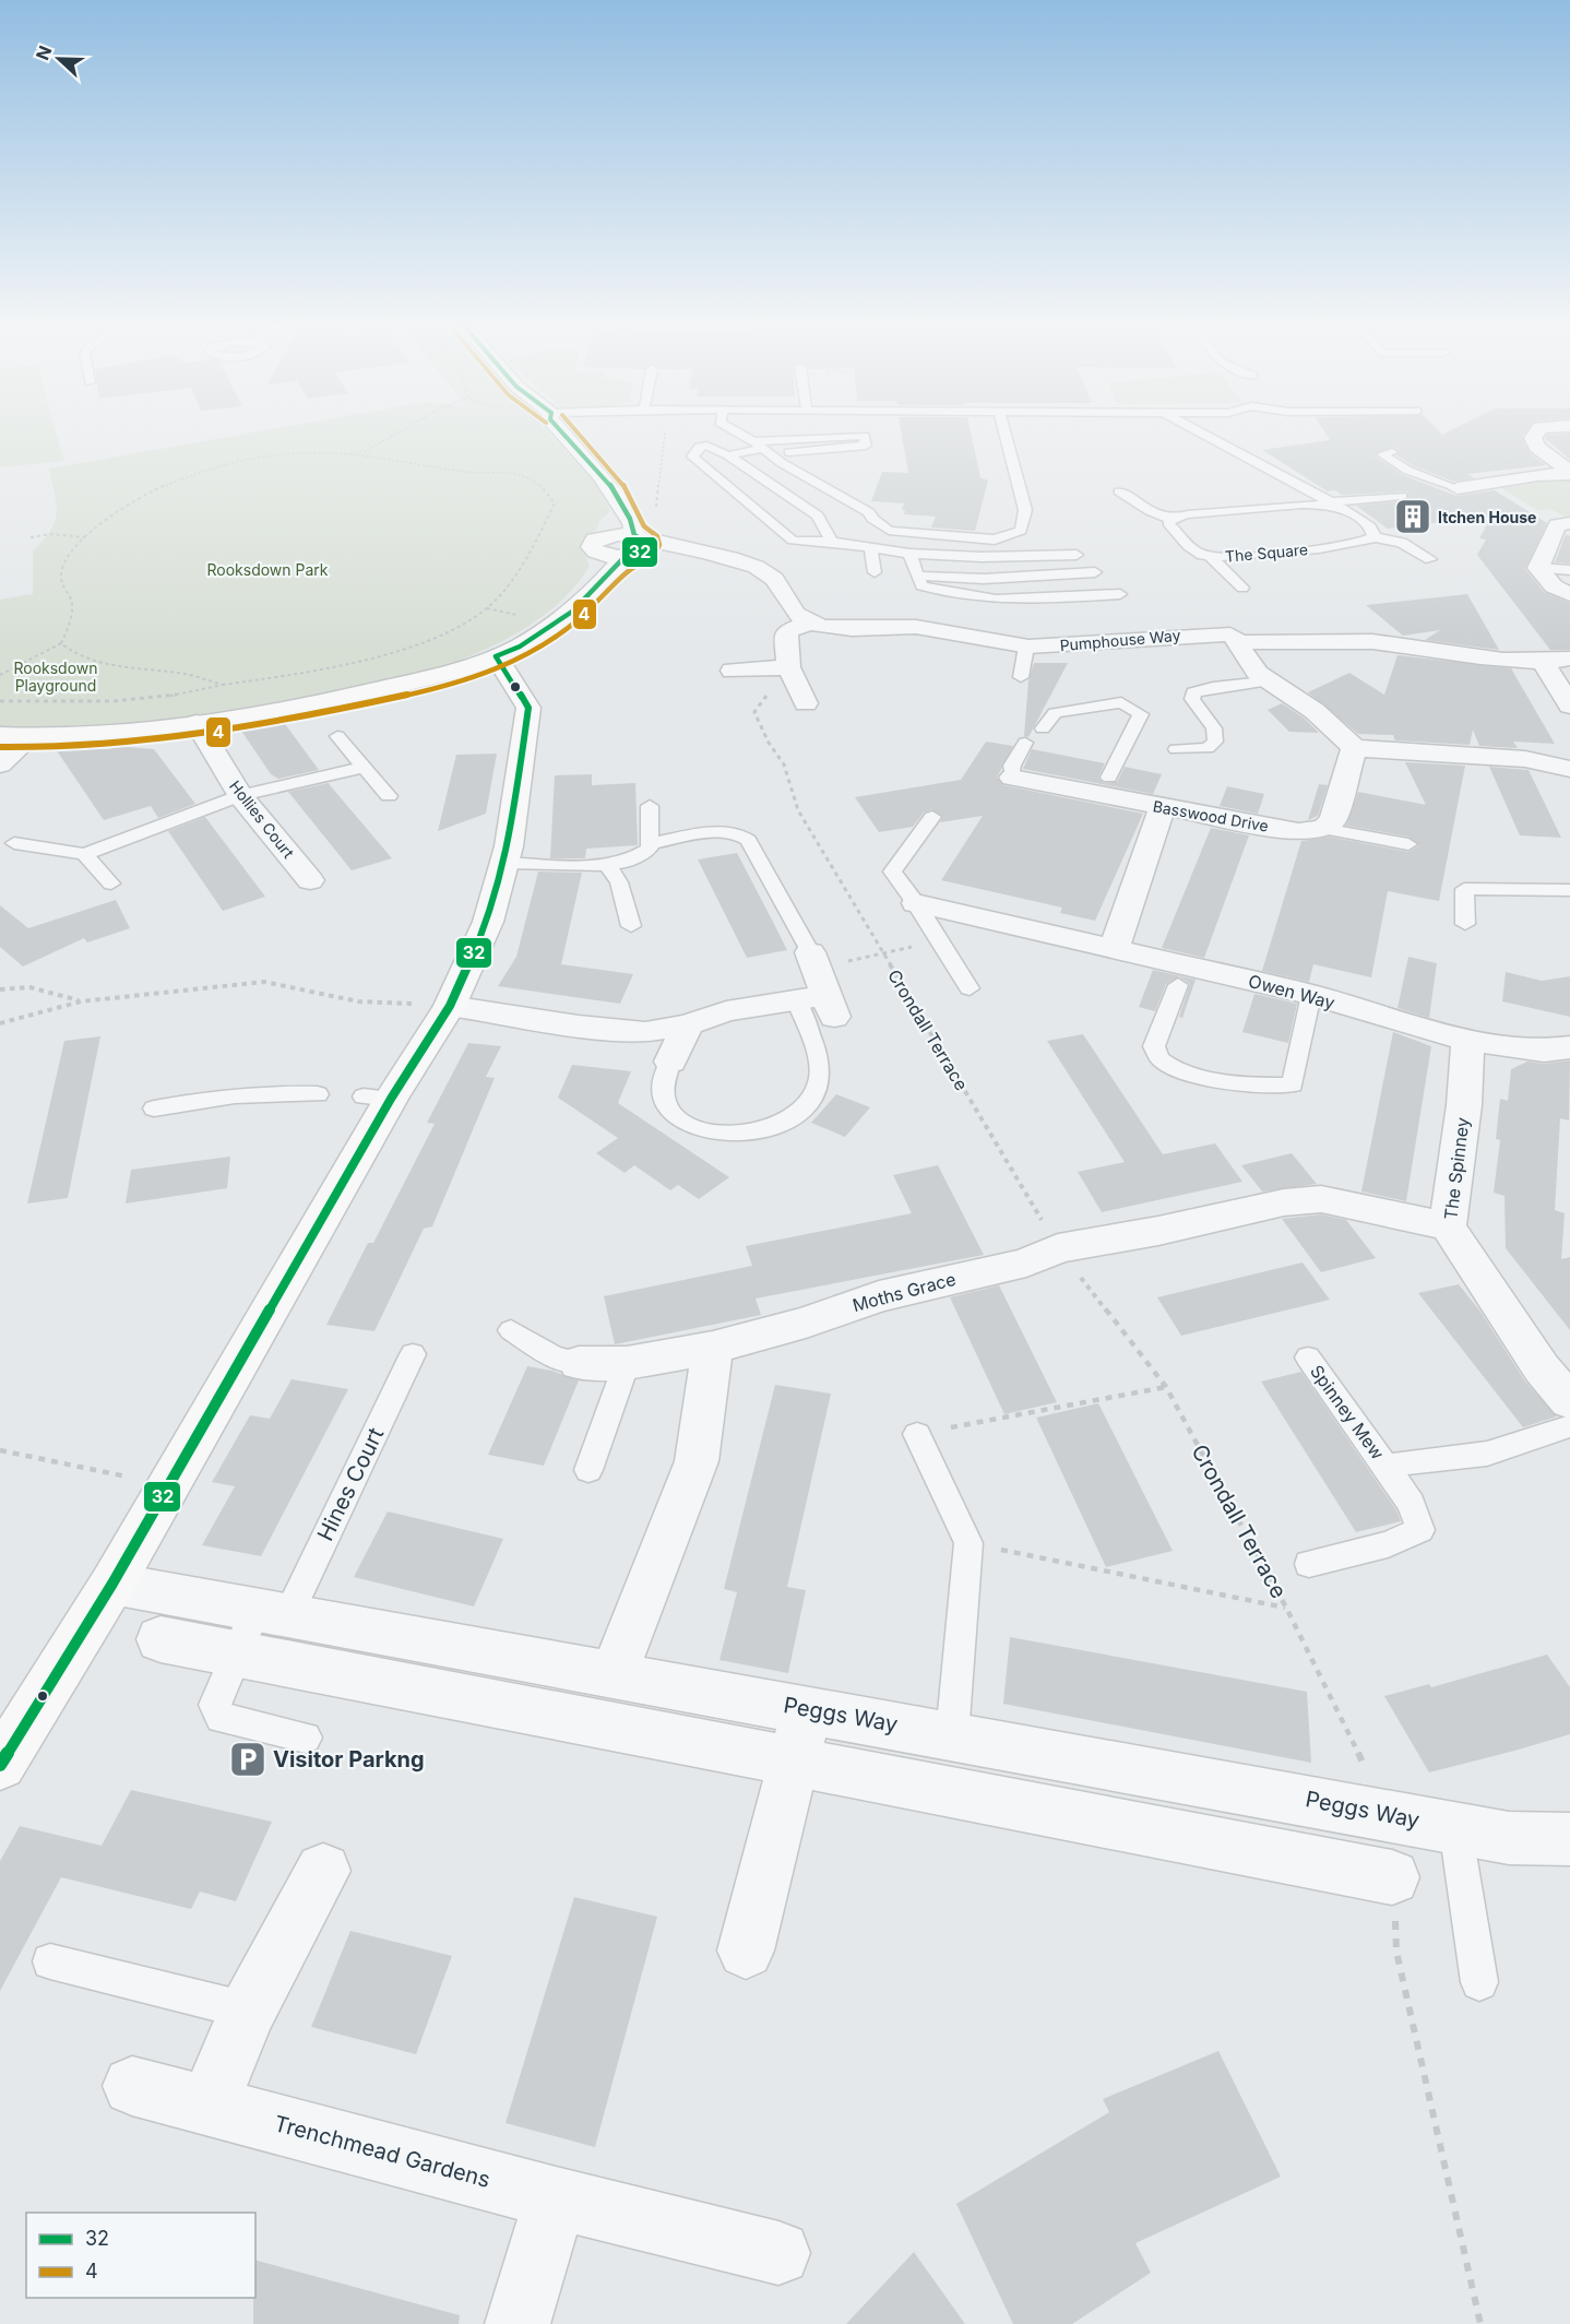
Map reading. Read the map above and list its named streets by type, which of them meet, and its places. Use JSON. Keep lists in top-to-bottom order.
{
  "streets": {
    "street": [
      "Pumphouse Way",
      "Basswood Drive",
      "Hollies Court",
      "Owen Way",
      "The Spinney",
      "Moths Grace",
      "Peggs Way",
      "Trenchmead Gardens"
    ],
    "lane": ["The Square", "Spinney Mew", "Hines Court"],
    "path": ["Crondall Terrace"]
  },
  "crossings": [
    ["Owen Way", "The Spinney"],
    ["Crondall Terrace", "Moths Grace"],
    ["Crondall Terrace", "Peggs Way"],
    ["The Spinney", "Spinney Mew"],
    ["Hines Court", "Peggs Way"]
  ],
  "parks": ["Rooksdown Park", "Rooksdown Playground"],
  "places": {
    "building": ["Itchen House"],
    "parking": ["Visitor Parkng"]
  },
  "lines": ["transit line 32", "transit line 4"],
  "legend": ["32", "4"],
  "north": "left"
}
